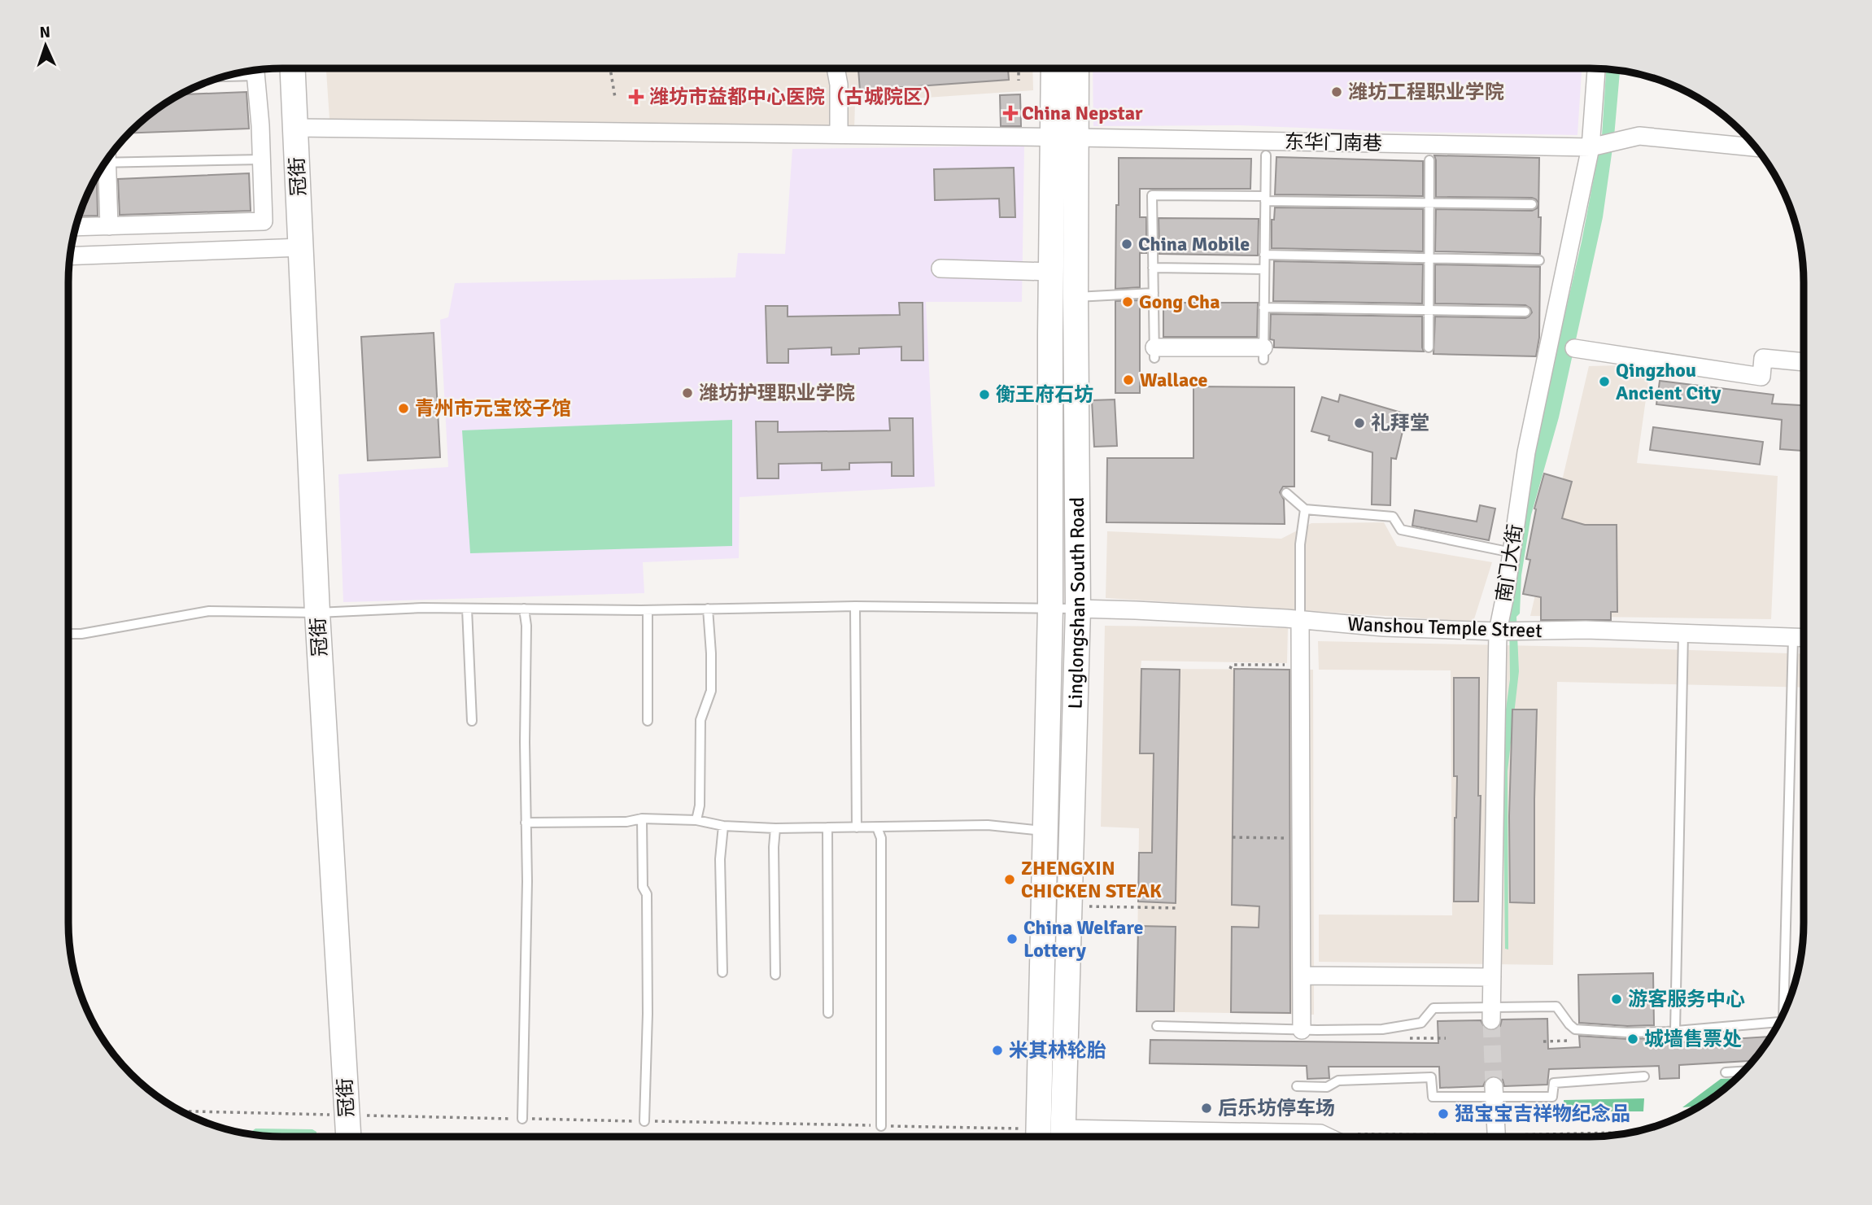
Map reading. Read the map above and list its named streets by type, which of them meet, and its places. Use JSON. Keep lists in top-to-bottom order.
{
  "streets": {
    "main road": ["冠街", "Linglongshan South Road"],
    "street": ["东华门南巷", "南门大街", "Wanshou Temple Street"]
  },
  "crossings": [
    ["东华门南巷", "冠街"],
    ["东华门南巷", "南门大街"],
    ["东华门南巷", "Linglongshan South Road"],
    ["南门大街", "Wanshou Temple Street"],
    ["Linglongshan South Road", "Wanshou Temple Street"]
  ],
  "places": {
    "other": [
      "潍坊工程职业学院",
      "China Mobile",
      "Gong Cha",
      "Wallace",
      "Qingzhou Ancient City",
      "潍坊护理职业学院",
      "衡王府石坊",
      "青州市元宝饺子馆",
      "礼拜堂",
      "ZHENGXIN CHICKEN STEAK",
      "China Welfare Lottery",
      "游客服务中心",
      "城墙售票处",
      "米其林轮胎",
      "后乐坊停车场",
      "峱宝宝吉祥物纪念品"
    ],
    "health": ["潍坊市益都中心医院（古城院区）", "China Nepstar"]
  },
  "north": "top"
}
